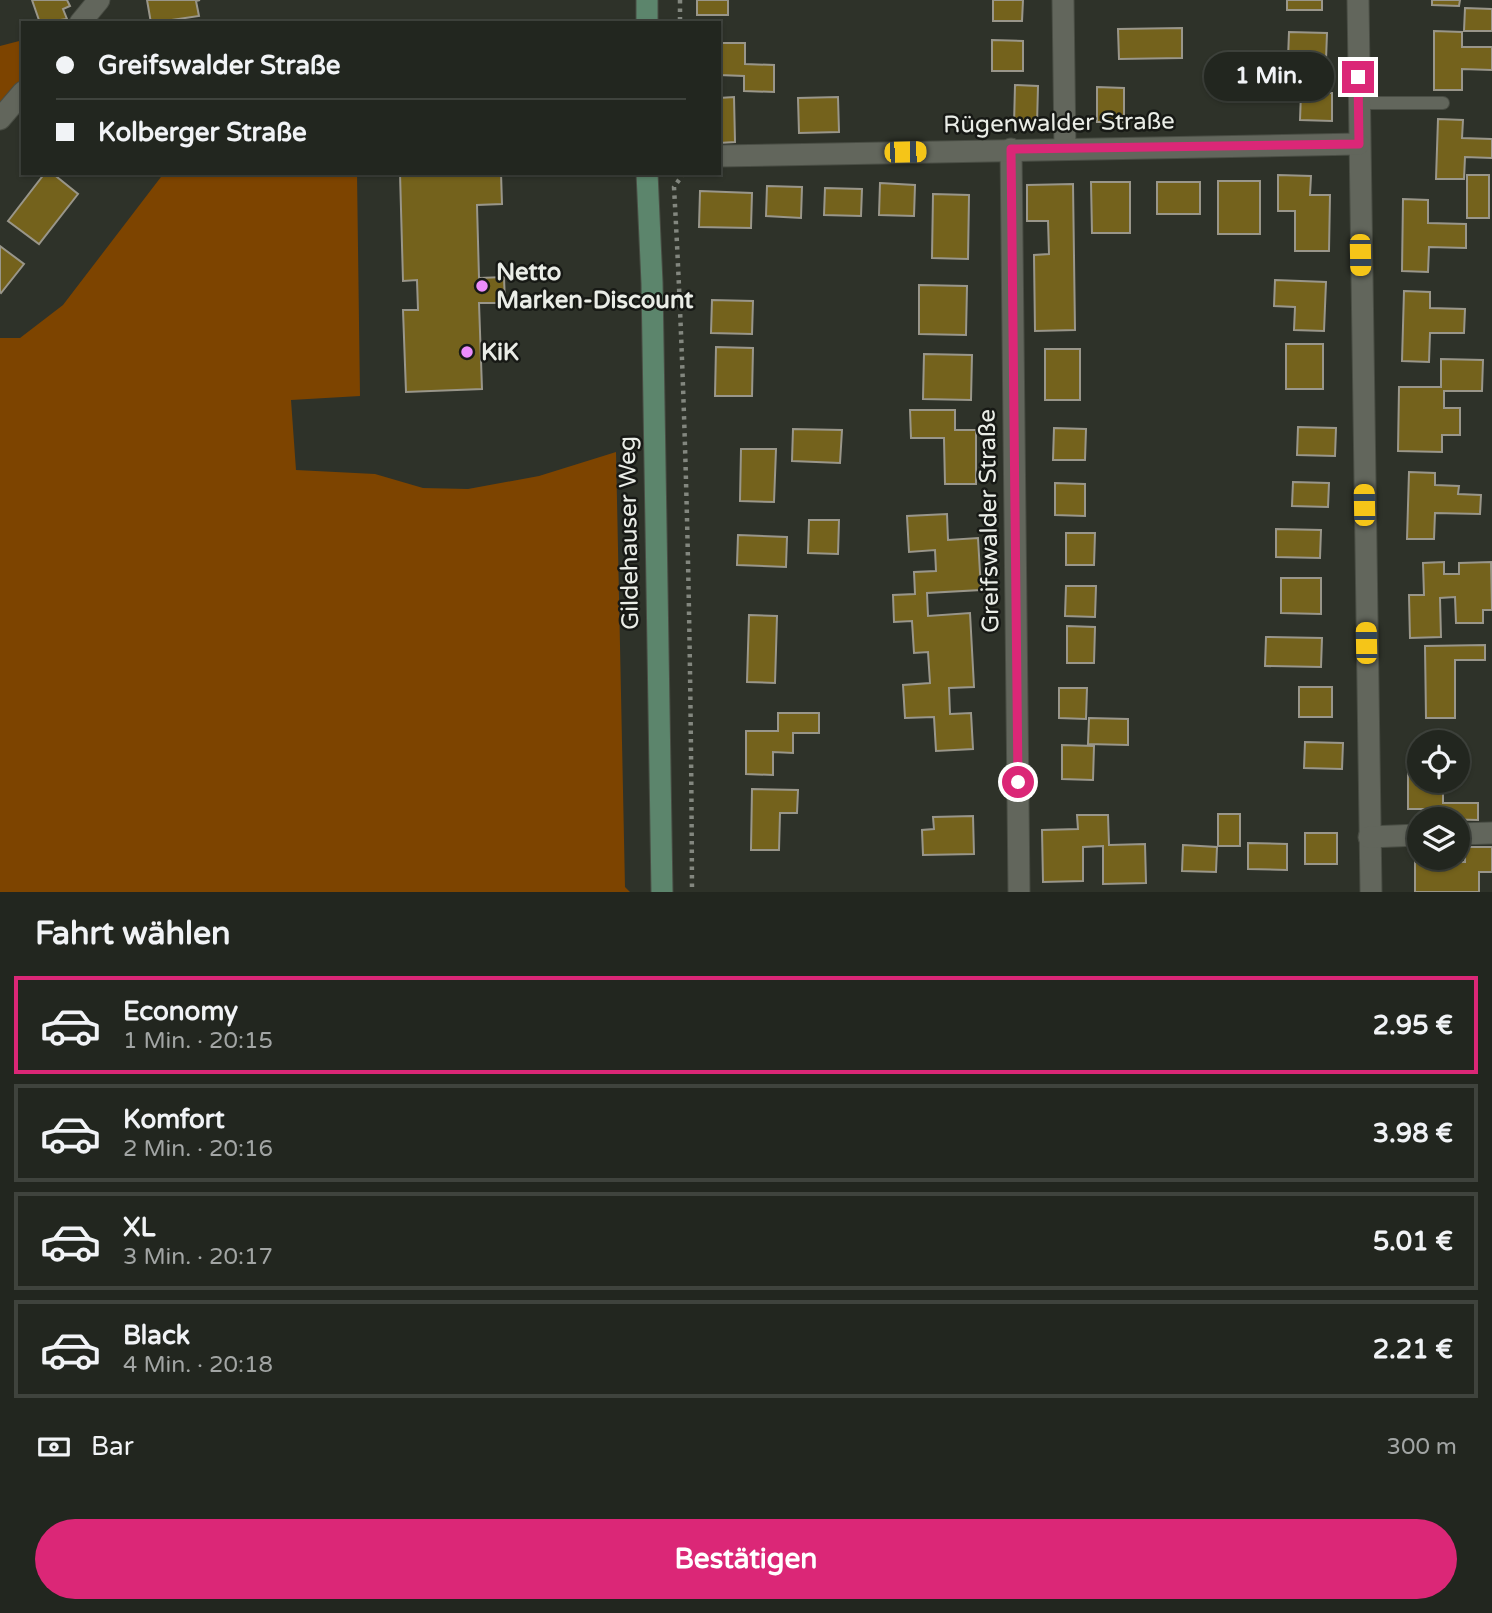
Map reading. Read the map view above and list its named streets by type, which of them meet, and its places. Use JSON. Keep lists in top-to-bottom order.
{
  "streets": {
    "street": ["Rügenwalder Straße", "Greifswalder Straße", "Gildehauser Weg"]
  },
  "crossings": [
    ["Rügenwalder Straße", "Greifswalder Straße"]
  ],
  "places": ["Netto Marken-Discount", "KiK"],
  "page": {
    "banner": ["Greifswalder Straße", "Kolberger Straße"],
    "bubble": "1 Min.",
    "heading": "Fahrt wählen",
    "list": [
      {
        "name": "Economy",
        "note": "1 Min. · 20:15",
        "value": "2.95 €"
      },
      {
        "name": "Komfort",
        "note": "2 Min. · 20:16",
        "value": "3.98 €"
      },
      {
        "name": "XL",
        "note": "3 Min. · 20:17",
        "value": "5.01 €"
      },
      {
        "name": "Black",
        "note": "4 Min. · 20:18",
        "value": "2.21 €"
      }
    ],
    "pay": ["Bar", "300 m"],
    "buttons": "Bestätigen"
  }
}
